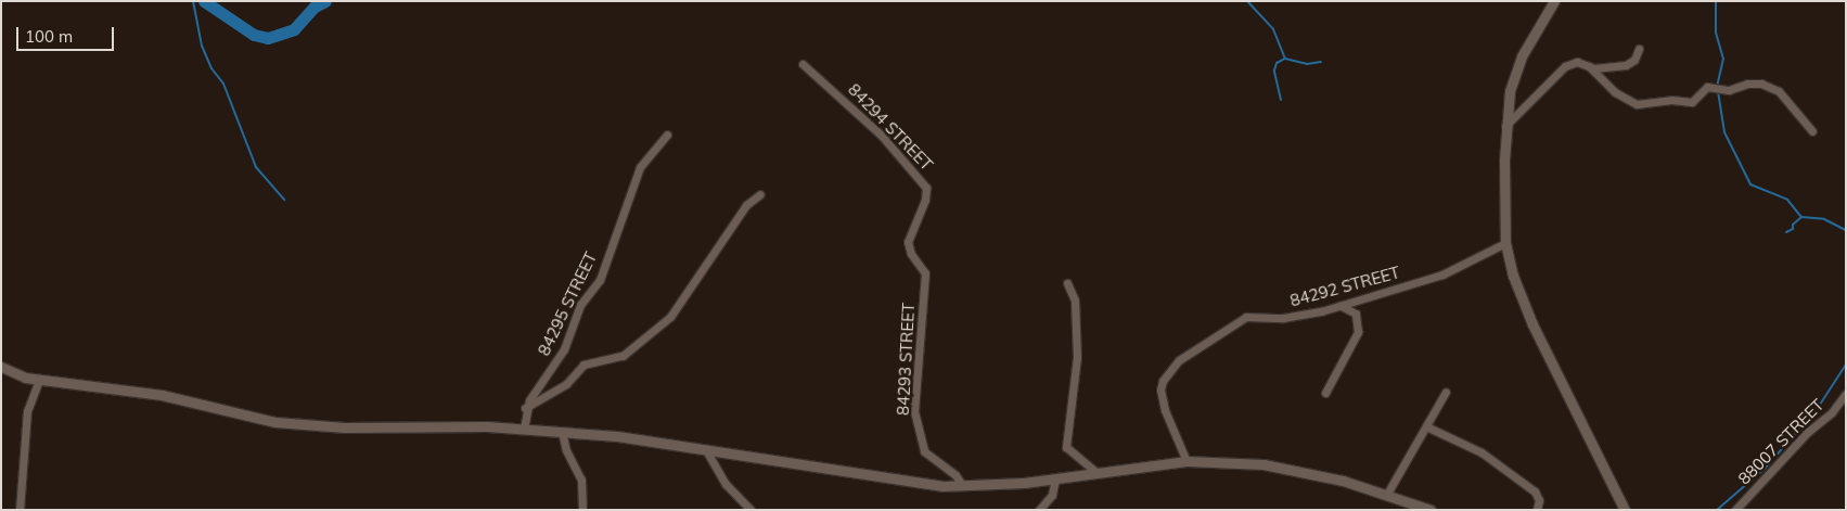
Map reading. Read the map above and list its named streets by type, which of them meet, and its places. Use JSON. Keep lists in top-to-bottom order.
{
  "streets": {
    "street": [
      "84294 STREET",
      "84292 STREET",
      "84295 STREET",
      "84293 STREET",
      "88007 STREET"
    ]
  },
  "crossings": [
    ["84294 STREET", "84293 STREET"]
  ],
  "scale_bar": "100 m"
}
